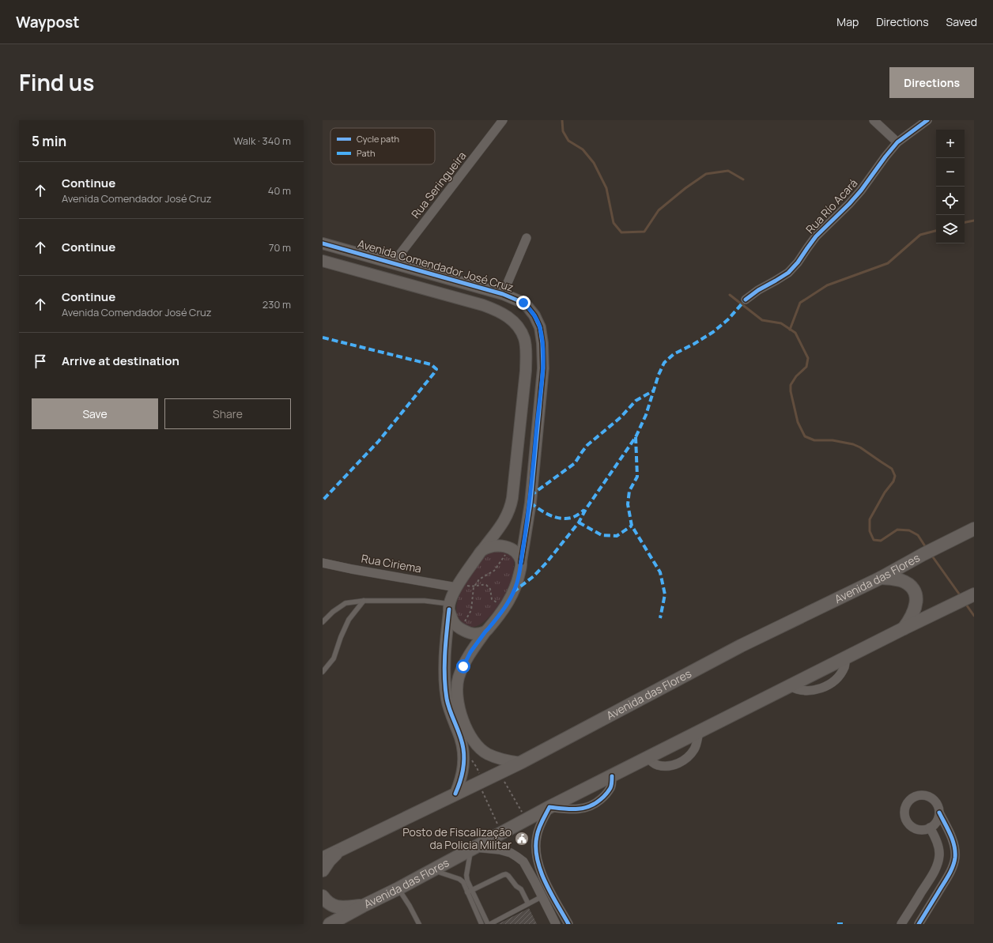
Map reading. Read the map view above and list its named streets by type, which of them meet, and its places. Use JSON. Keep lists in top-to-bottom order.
{
  "streets": {
    "main road": ["Avenida das Flores"],
    "street": [
      "Rua Seringueira",
      "Rua Río Acará",
      "Avenida Comendador José Cruz",
      "Rua Ciriema"
    ]
  },
  "crossings": [
    ["Rua Seringueira", "Avenida Comendador José Cruz"]
  ],
  "places": {
    "public building": ["Posto de Fiscalização da Policia Militar"]
  },
  "legend": ["Cycle path", "Path"],
  "page": {
    "header": "Waypost",
    "nav": ["Map", "Directions", "Saved"],
    "title": "Find us",
    "buttons": [
      "Directions",
      ["Save", "Share"]
    ],
    "heading": ["5 min", "Walk · 340 m"],
    "map_buttons": ["+", "−"],
    "list": [
      ["Continue", "Avenida Comendador José Cruz", "40 m"],
      ["Continue", "70 m"],
      ["Continue", "Avenida Comendador José Cruz", "230 m"],
      "Arrive at destination"
    ]
  }
}
